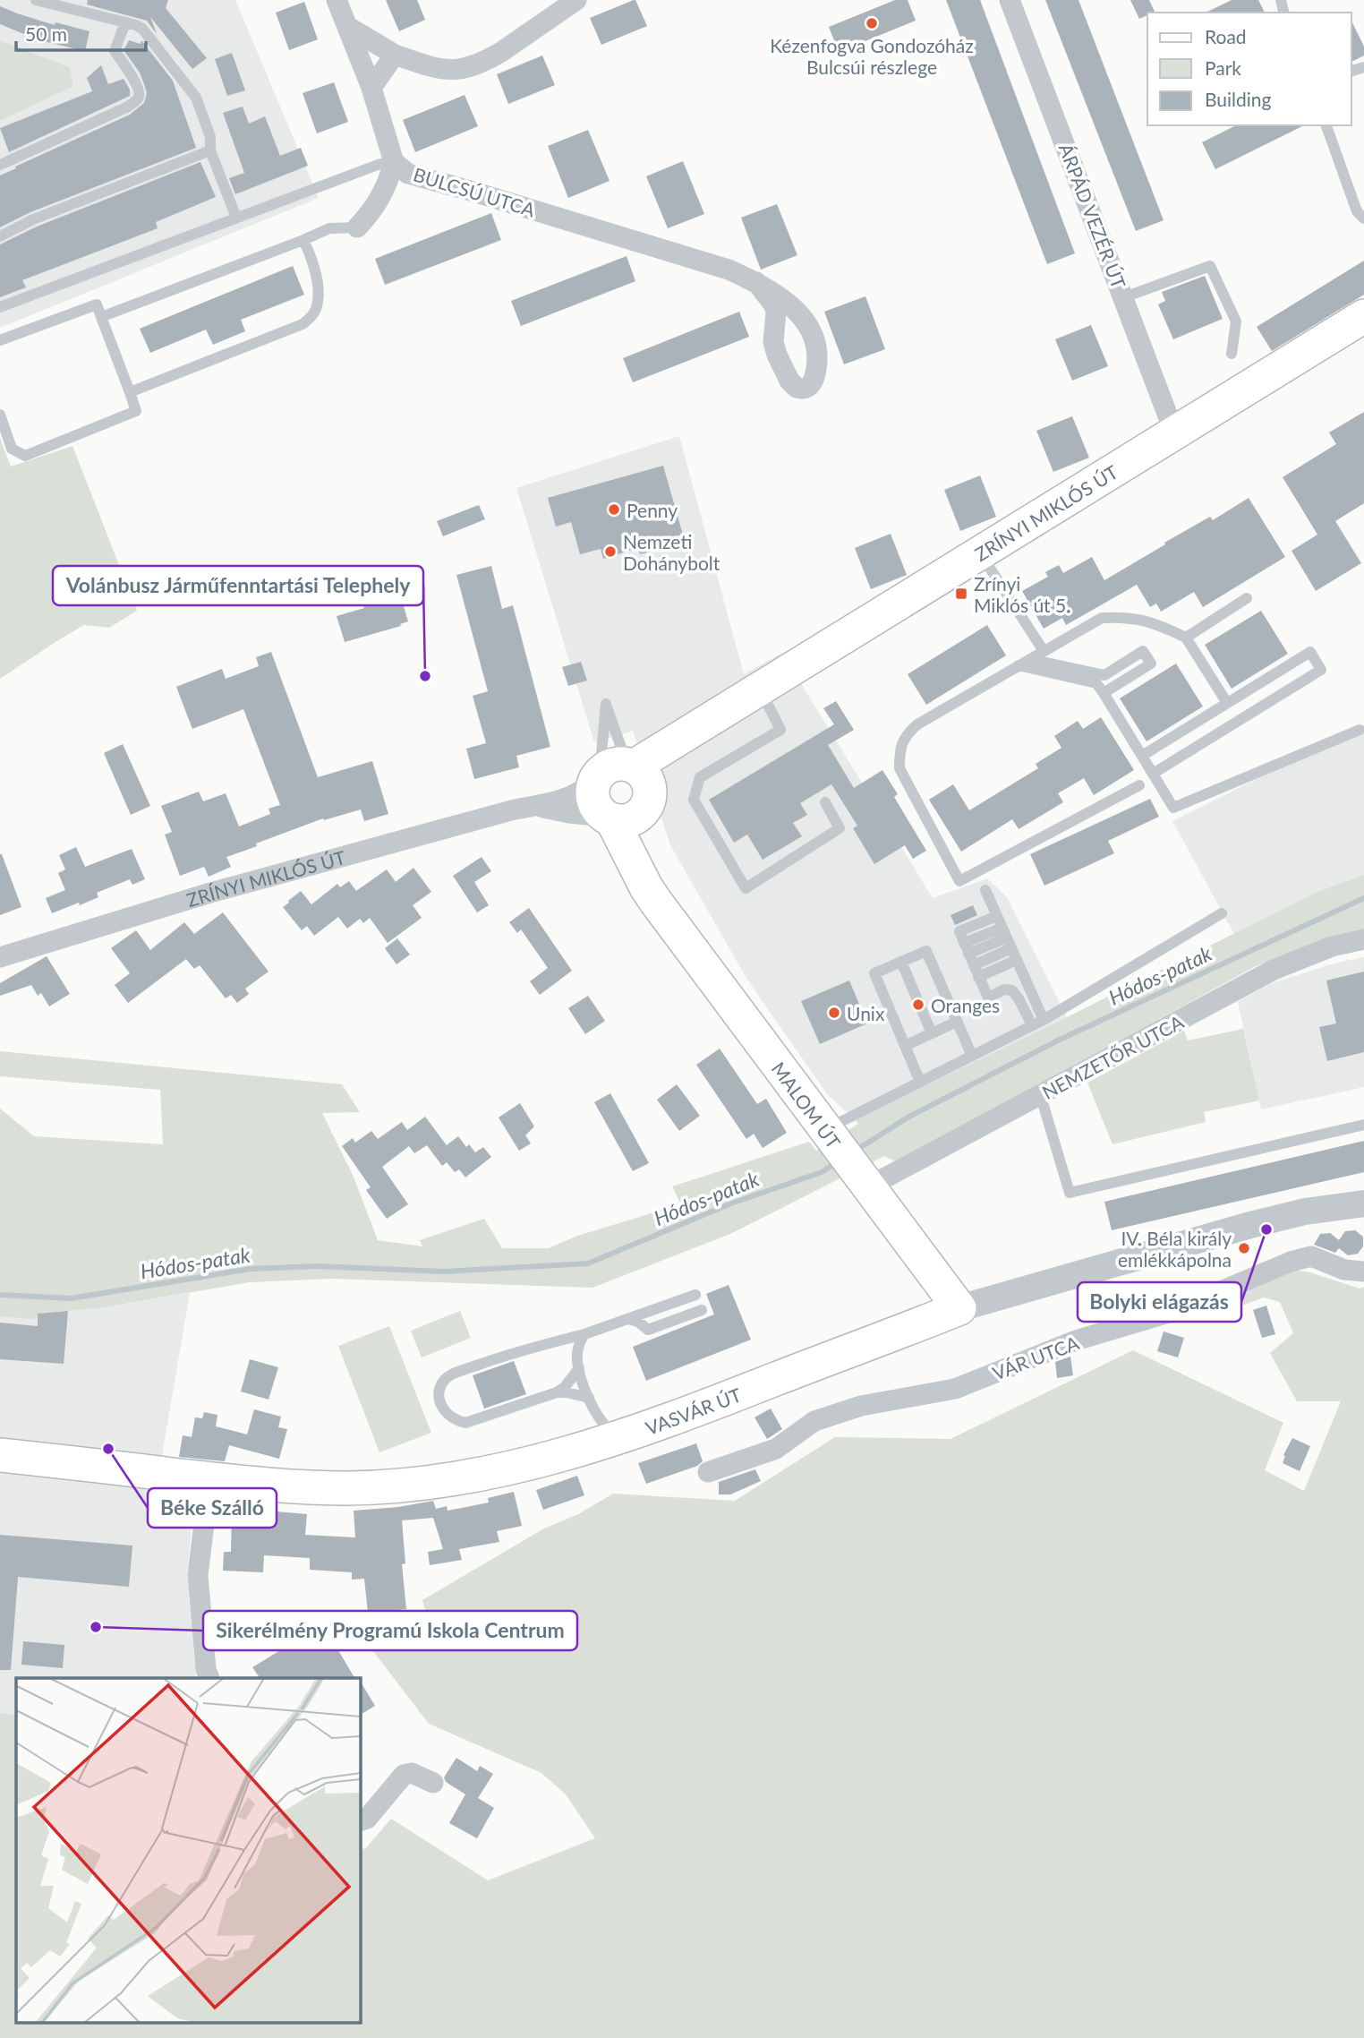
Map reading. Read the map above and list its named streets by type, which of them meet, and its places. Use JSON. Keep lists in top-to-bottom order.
{
  "streets": {
    "main road": ["ZRÍNYI MIKLÓS ÚT", "MALOM ÚT", "VASVÁR ÚT"],
    "street": [
      "BULCSÚ UTCA",
      "ÁRPÁD VEZÉR ÚT",
      "NEMZETŐR UTCA",
      "VÁR UTCA"
    ]
  },
  "crossings": [
    ["ÁRPÁD VEZÉR ÚT", "ZRÍNYI MIKLÓS ÚT"],
    ["ZRÍNYI MIKLÓS ÚT", "MALOM ÚT"],
    ["NEMZETŐR UTCA", "MALOM ÚT"],
    ["MALOM ÚT", "VASVÁR ÚT"]
  ],
  "water": ["Hódos-patak"],
  "places": {
    "other": [
      "Kézenfogva Gondozóház Bulcsúi részlege",
      "Penny",
      "Nemzeti Dohánybolt",
      "Volánbusz Járműfenntartási Telephely",
      "Oranges",
      "Unix",
      "Bolyki elágazás",
      "IV. Béla király emlékkápolna",
      "Béke Szálló",
      "Sikerélmény Programú Iskola Centrum"
    ],
    "transit": ["Zrínyi Miklós út 5."]
  },
  "legend": ["Road", "Park", "Building"],
  "scale_bar": "50 m"
}
